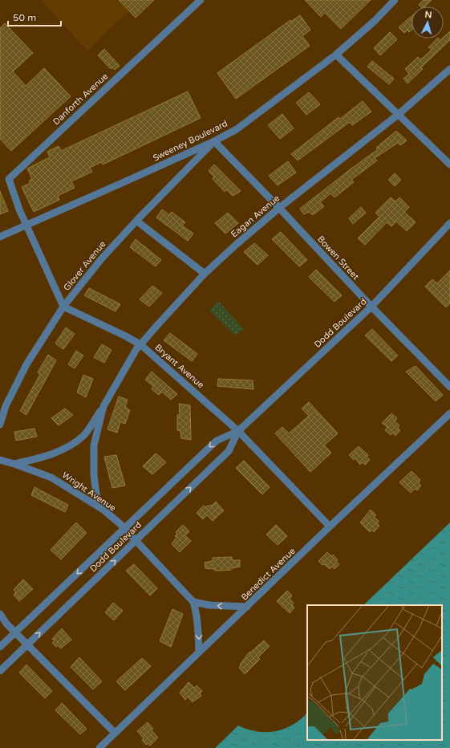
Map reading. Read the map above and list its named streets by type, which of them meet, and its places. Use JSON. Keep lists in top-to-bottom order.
{
  "streets": {
    "street": [
      "Danforth Avenue",
      "Sweeney Boulevard",
      "Eagan Avenue",
      "Bowen Street",
      "Glover Avenue",
      "Dodd Boulevard",
      "Bryant Avenue",
      "Wright Avenue",
      "Benedict Avenue"
    ]
  },
  "crossings": [
    ["Danforth Avenue", "Sweeney Boulevard"],
    ["Sweeney Boulevard", "Bowen Street"],
    ["Sweeney Boulevard", "Glover Avenue"],
    ["Eagan Avenue", "Bowen Street"],
    ["Eagan Avenue", "Bryant Avenue"],
    ["Eagan Avenue", "Wright Avenue"],
    ["Bowen Street", "Glover Avenue"],
    ["Bowen Street", "Dodd Boulevard"],
    ["Glover Avenue", "Bryant Avenue"],
    ["Dodd Boulevard", "Bryant Avenue"],
    ["Dodd Boulevard", "Wright Avenue"],
    ["Bryant Avenue", "Benedict Avenue"]
  ],
  "scale_bar": "50 m",
  "north": "top"
}
